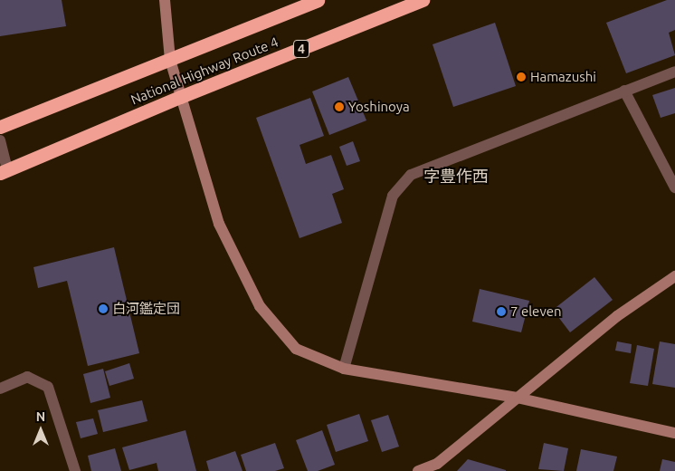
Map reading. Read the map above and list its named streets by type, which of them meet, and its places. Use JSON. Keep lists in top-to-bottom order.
{
  "streets": {
    "highway": ["4", "National Highway Route 4"]
  },
  "districts": ["字豊作西"],
  "places": [
    "Hamazushi",
    "Yoshinoya",
    "白河鑑定団",
    "7 eleven"
  ],
  "north": "top"
}
